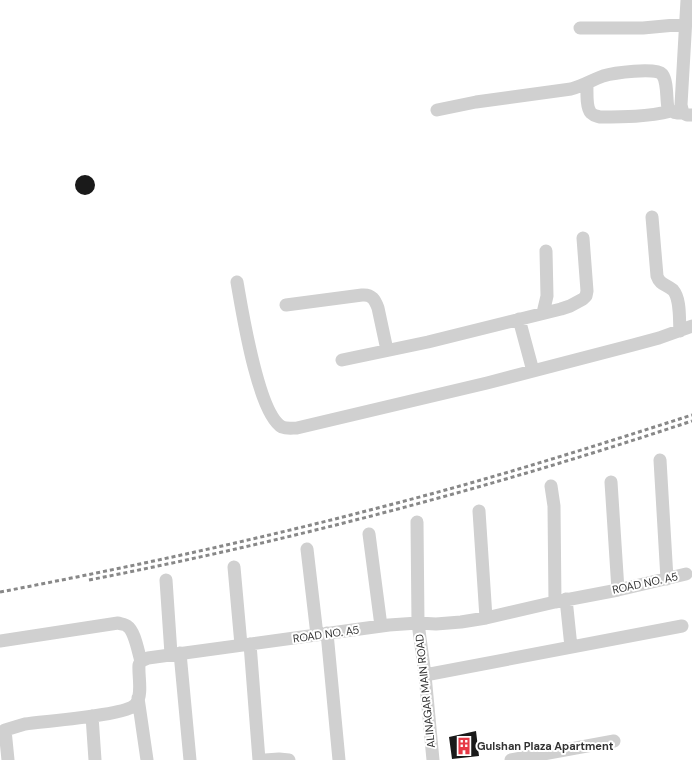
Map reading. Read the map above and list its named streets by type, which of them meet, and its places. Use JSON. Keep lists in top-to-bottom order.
{
  "streets": {
    "street": ["ROAD NO. A5", "ALINAGAR MAIN ROAD"]
  },
  "crossings": [
    ["ROAD NO. A5", "ALINAGAR MAIN ROAD"]
  ],
  "places": {
    "building": ["Gulshan Plaza Apartment"]
  }
}
